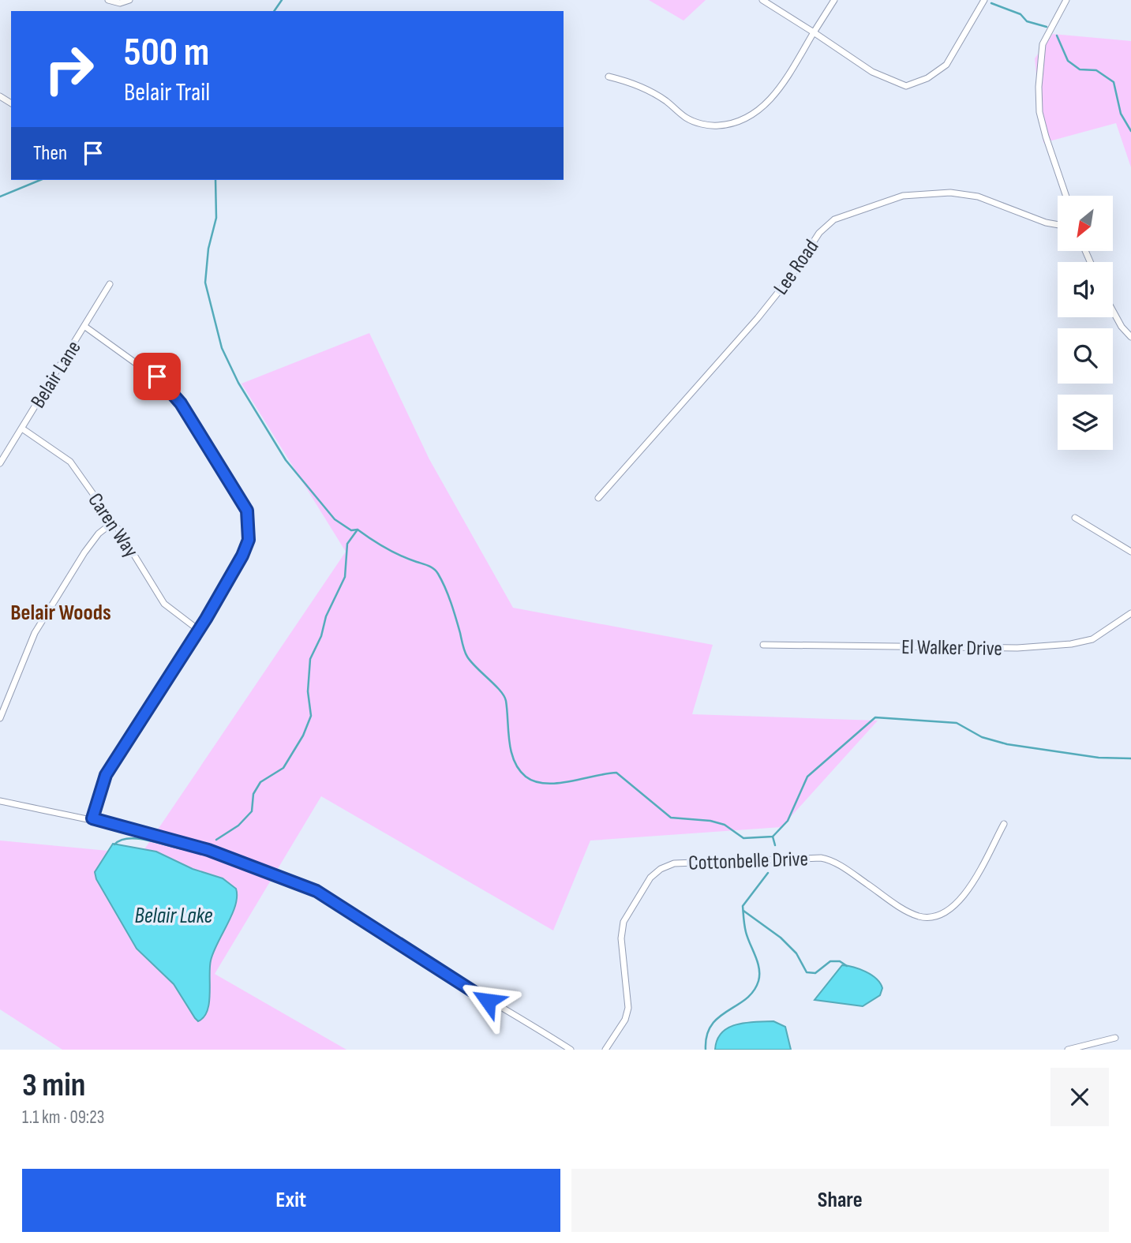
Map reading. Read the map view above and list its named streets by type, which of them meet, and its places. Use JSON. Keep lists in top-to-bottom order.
{
  "streets": {
    "street": [
      "Lee Road",
      "Belair Lane",
      "Caren Way",
      "El Walker Drive",
      "Cottonbelle Drive"
    ]
  },
  "crossings": [
    ["Belair Lane", "Caren Way"]
  ],
  "districts": ["Belair Woods"],
  "water": ["Belair Lake"],
  "north": "bottom left",
  "page": {
    "turn": ["500 m", "Belair Trail"],
    "then": "Then",
    "heading": ["3 min", "1.1 km · 09:23"],
    "buttons": ["Exit", "Share"]
  }
}
